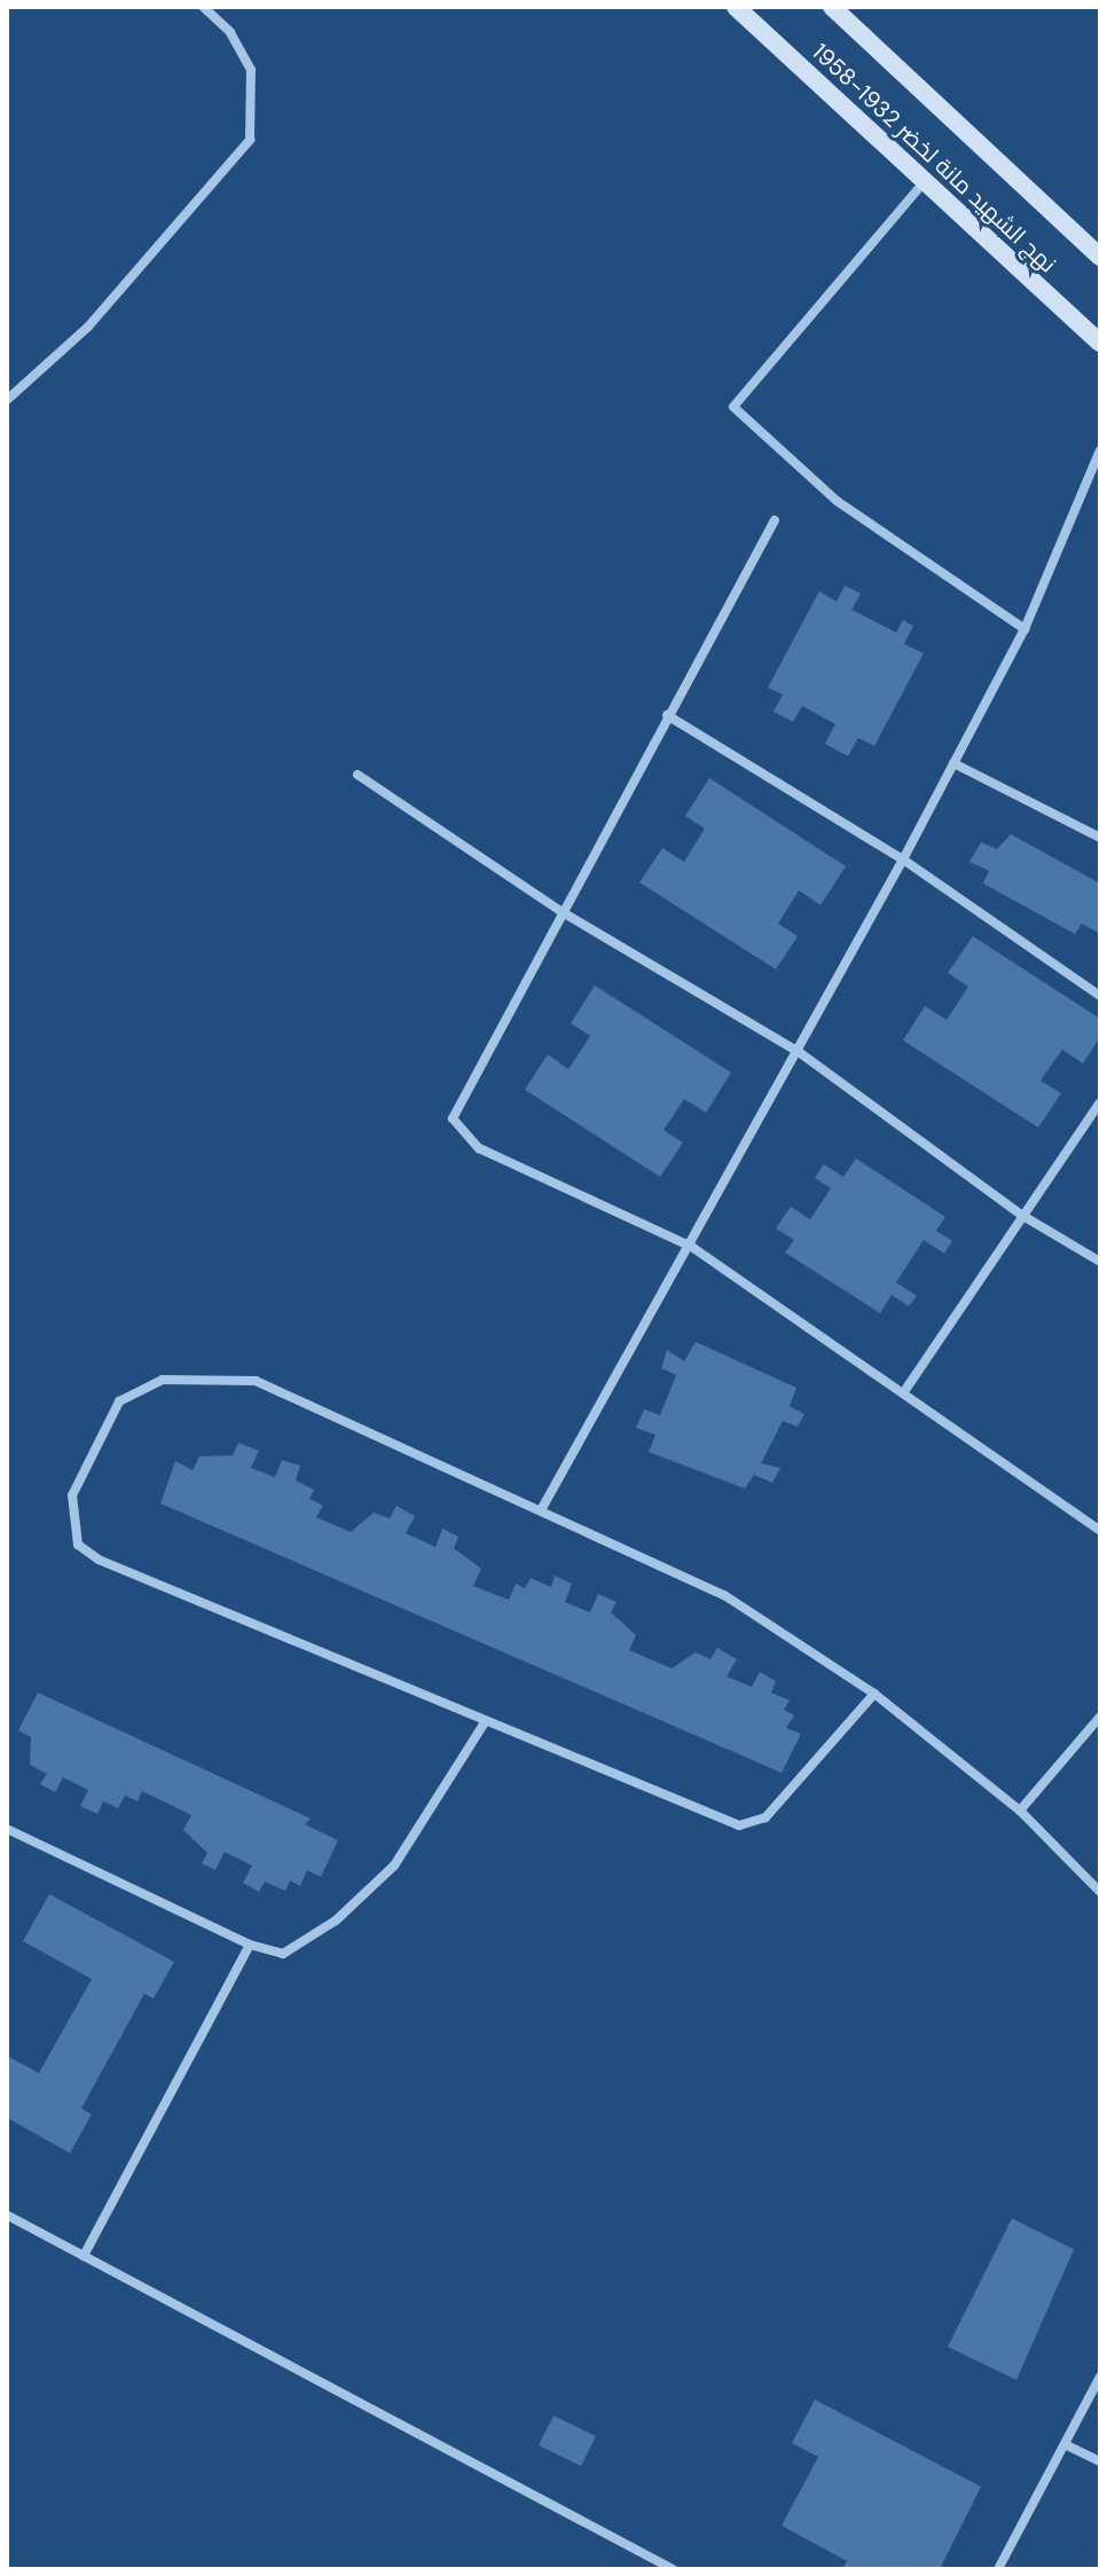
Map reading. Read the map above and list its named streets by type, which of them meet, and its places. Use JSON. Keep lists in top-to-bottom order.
{
  "streets": {
    "main road": ["نهج الشهيد مانة لخضر 1932-1958"]
  }
}
